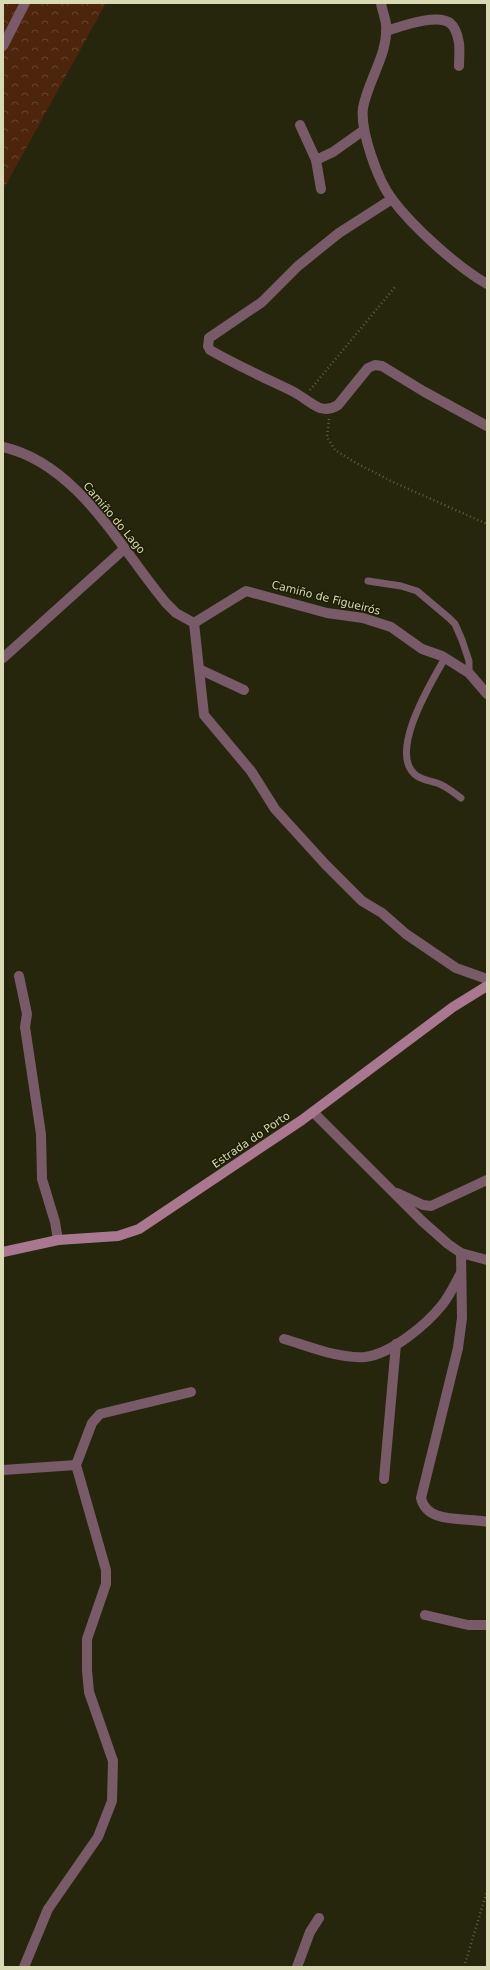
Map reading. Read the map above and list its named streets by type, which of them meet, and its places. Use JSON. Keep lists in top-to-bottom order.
{
  "streets": {
    "street": ["Camiño do Lago", "Camiño de Figueirós", "Estrada do Porto"]
  },
  "crossings": [
    ["Camiño do Lago", "Camiño de Figueirós"]
  ]
}
